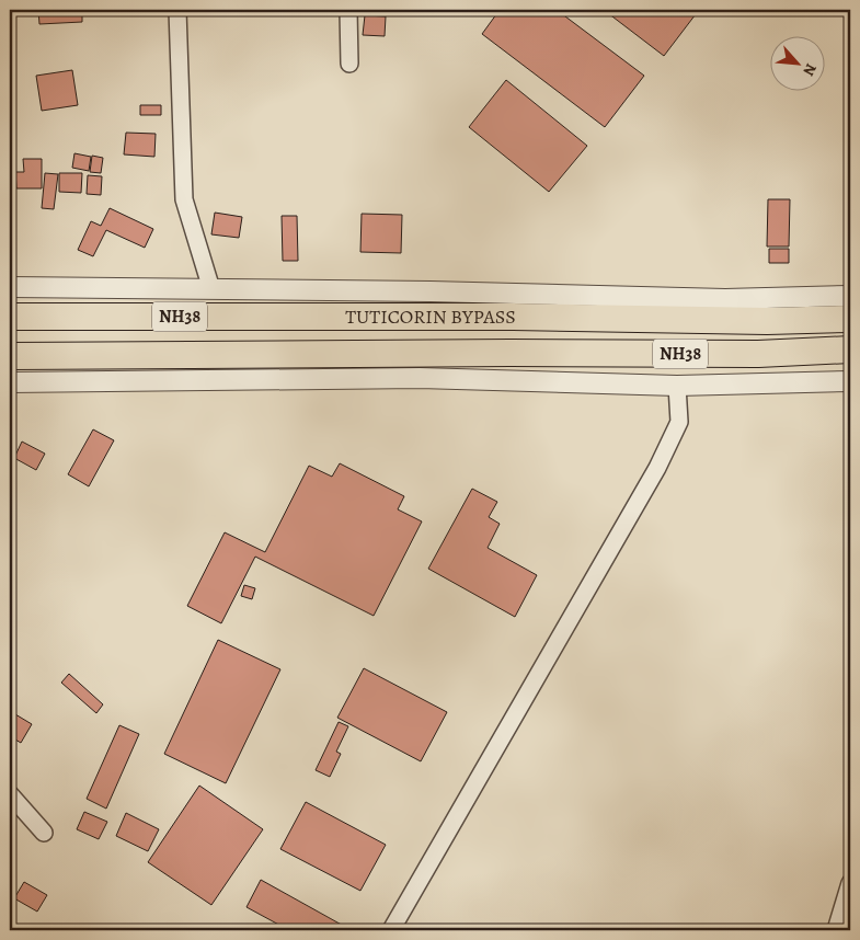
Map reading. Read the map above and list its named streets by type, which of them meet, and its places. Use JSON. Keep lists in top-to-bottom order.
{
  "streets": {
    "highway": ["NH38", "TUTICORIN BYPASS"]
  },
  "north": "bottom right"
}
